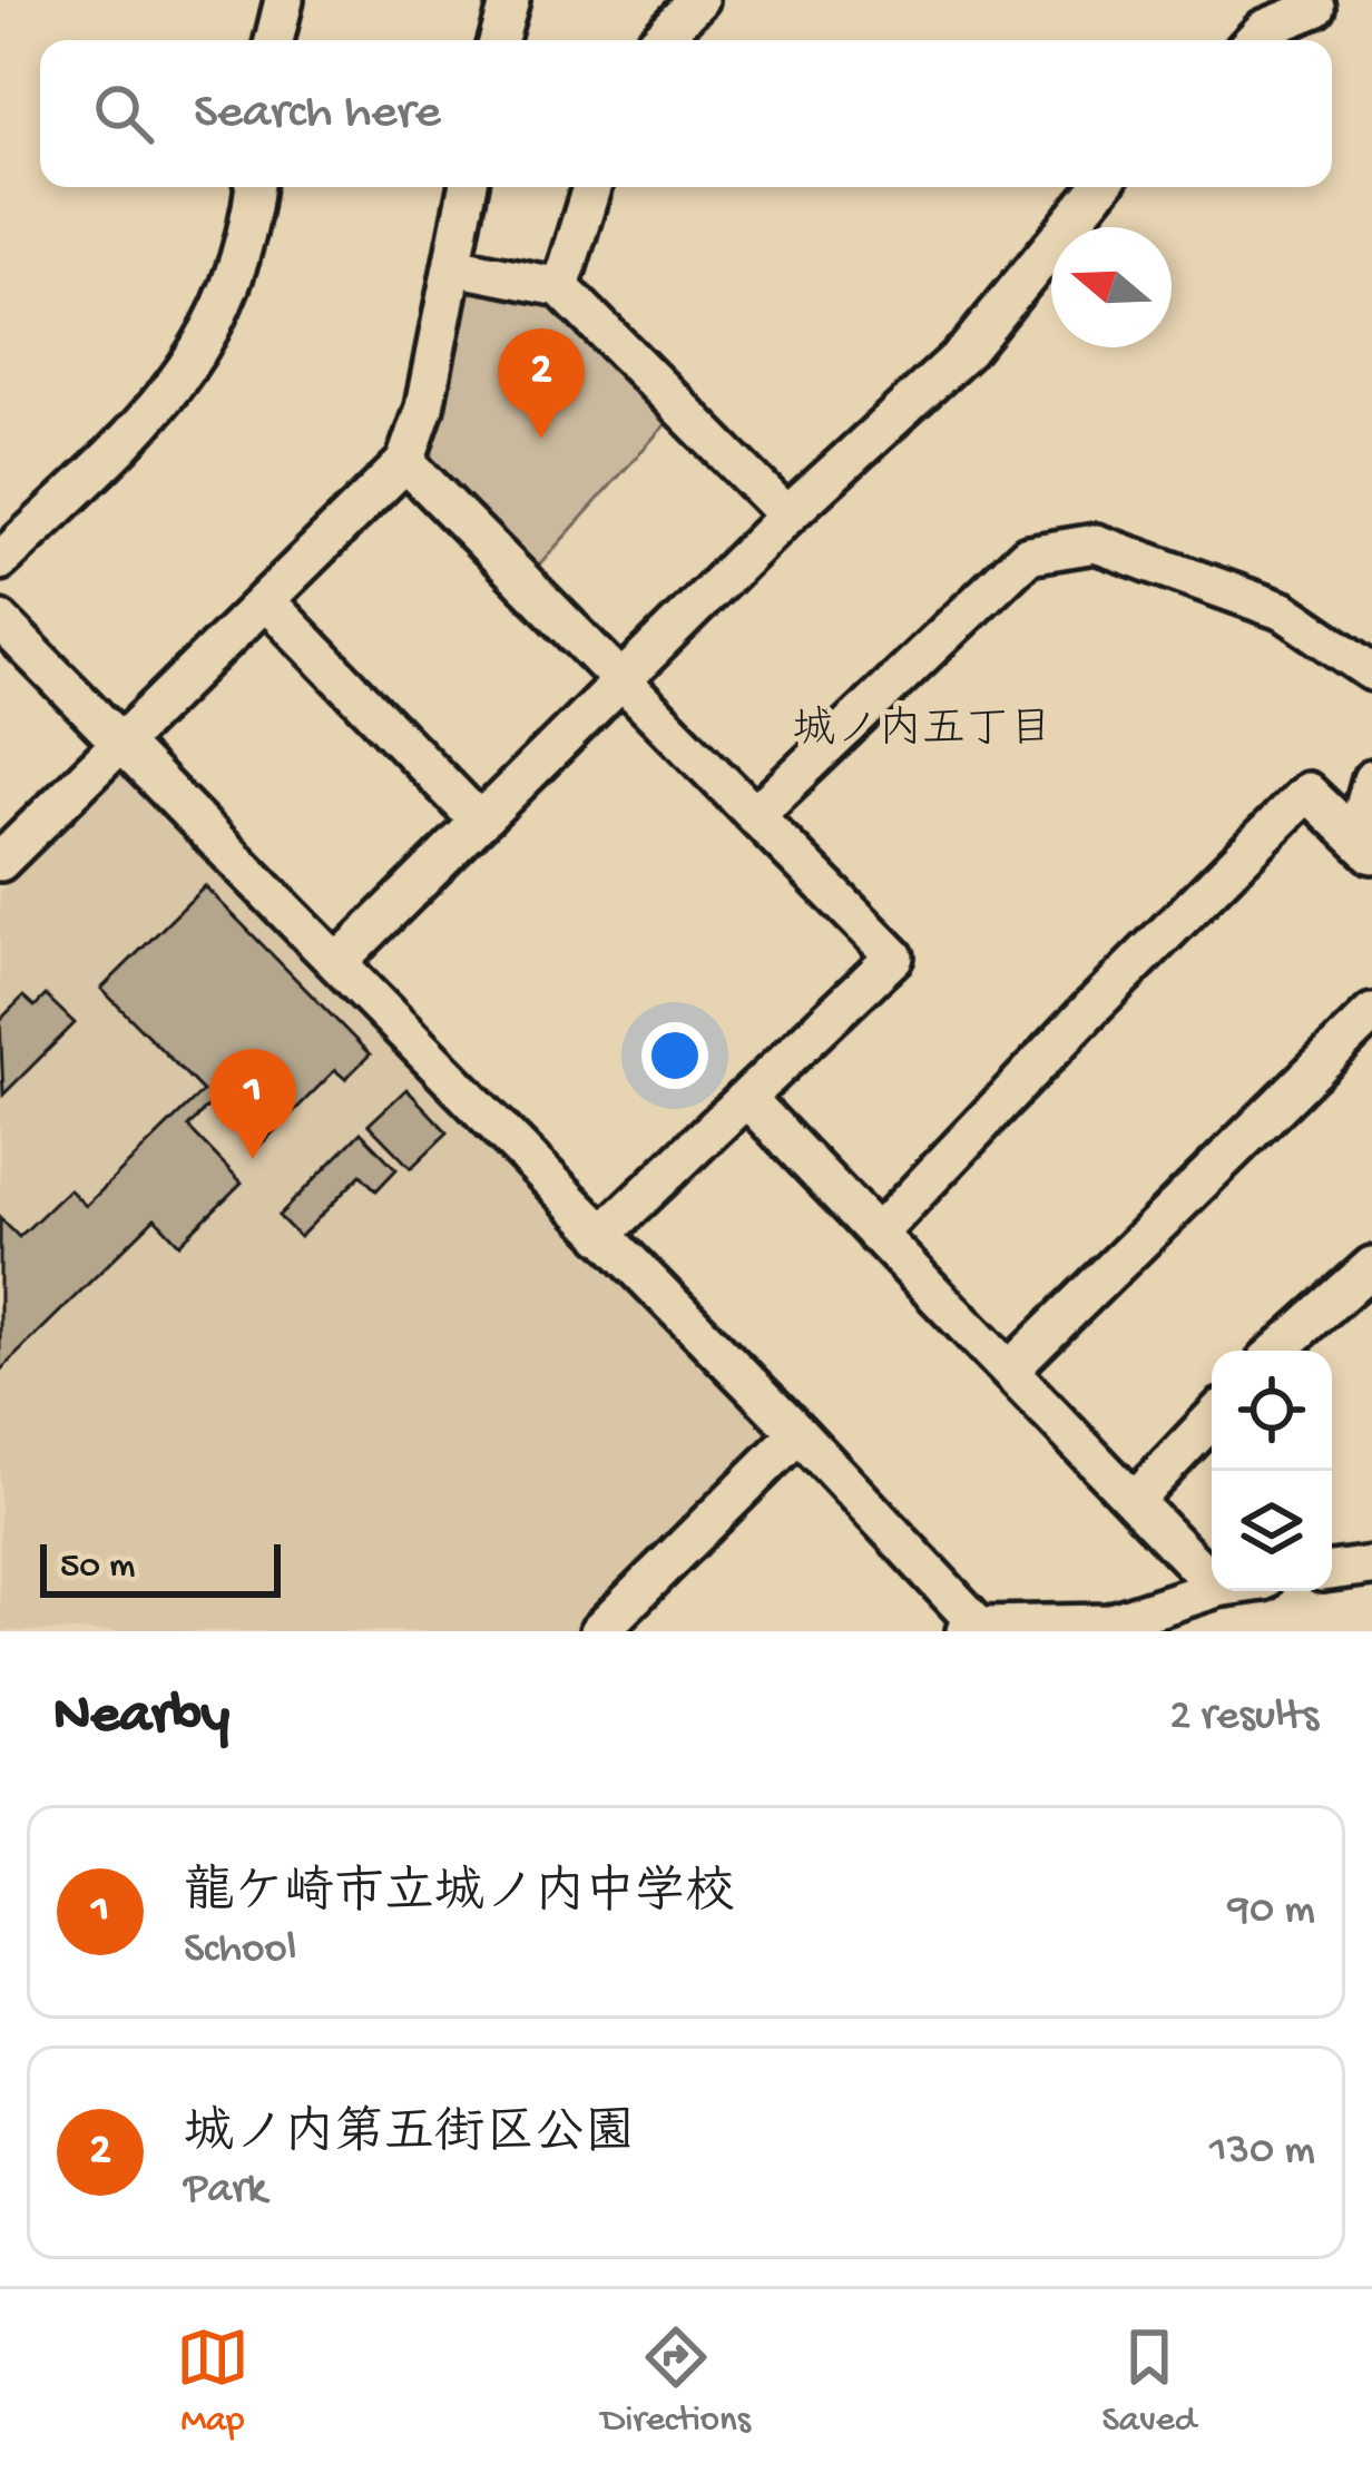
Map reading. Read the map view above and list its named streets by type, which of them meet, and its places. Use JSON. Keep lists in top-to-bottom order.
{
  "districts": ["城ノ内五丁目"],
  "scale_bar": "50 m",
  "north": "left",
  "page": {
    "search": "Search here",
    "pins": ["2", "1"],
    "scale": "50 m",
    "heading": ["Nearby", "2 results"],
    "list": [
      {
        "mark": "1",
        "name": "龍ケ崎市立城ノ内中学校",
        "note": "School",
        "value": "90 m"
      },
      {
        "mark": "2",
        "name": "城ノ内第五街区公園",
        "note": "Park",
        "value": "130 m"
      }
    ],
    "nav": ["Map", "Directions", "Saved"]
  }
}
